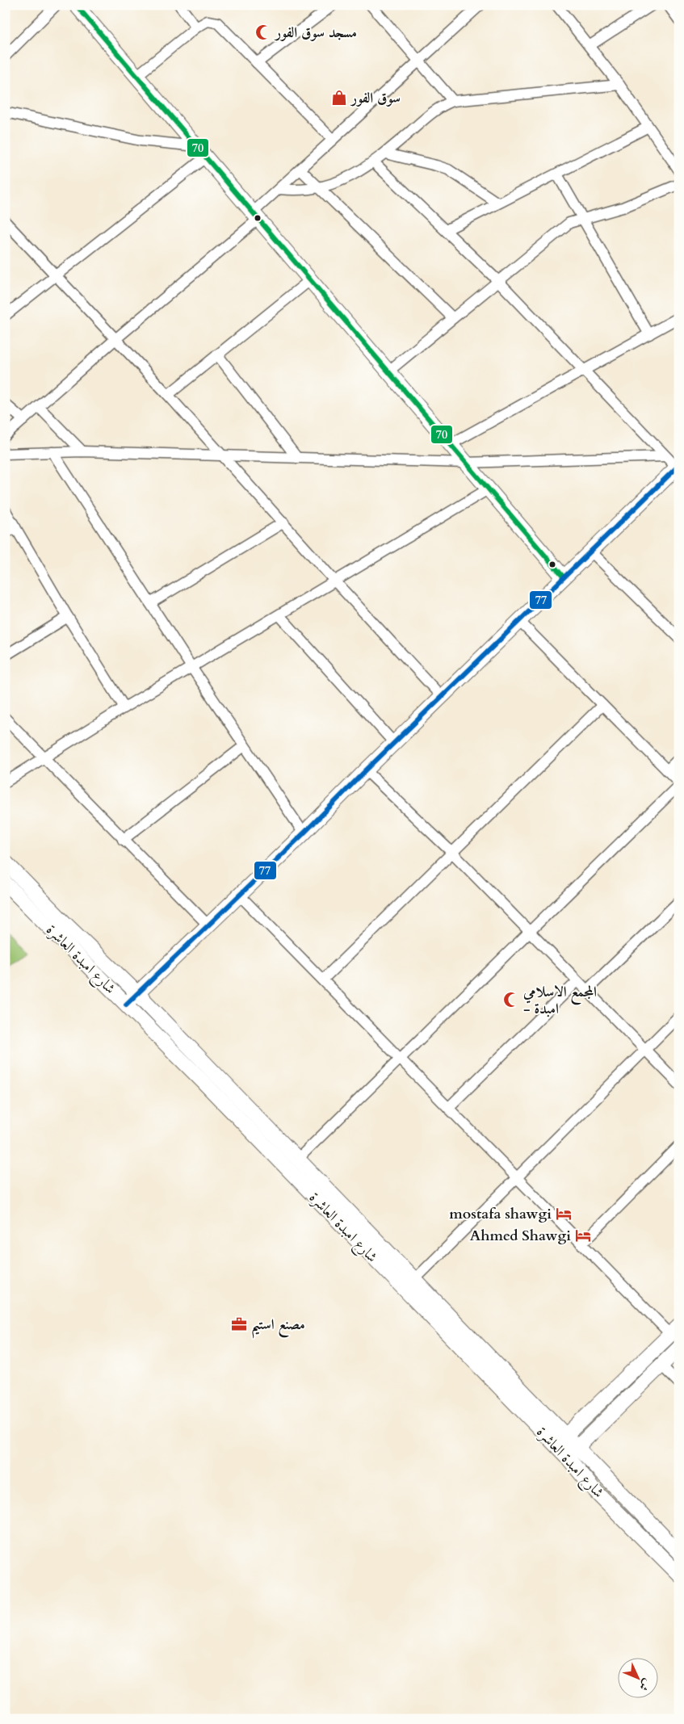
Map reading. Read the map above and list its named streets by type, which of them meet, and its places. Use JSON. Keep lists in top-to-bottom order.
{
  "streets": {
    "main road": ["شارع امبدة العاشرة"]
  },
  "places": {
    "mosque": ["مسجد سوق الفور", "المجمع الاسلامي - امبدة"],
    "shop": ["سوق الفور"],
    "hotel": ["mostafa shawgi", "Ahmed Shawgi"],
    "office": ["مصنع استيم"]
  },
  "lines": ["transit line 70", "transit line 77"],
  "north": "bottom right"
}
